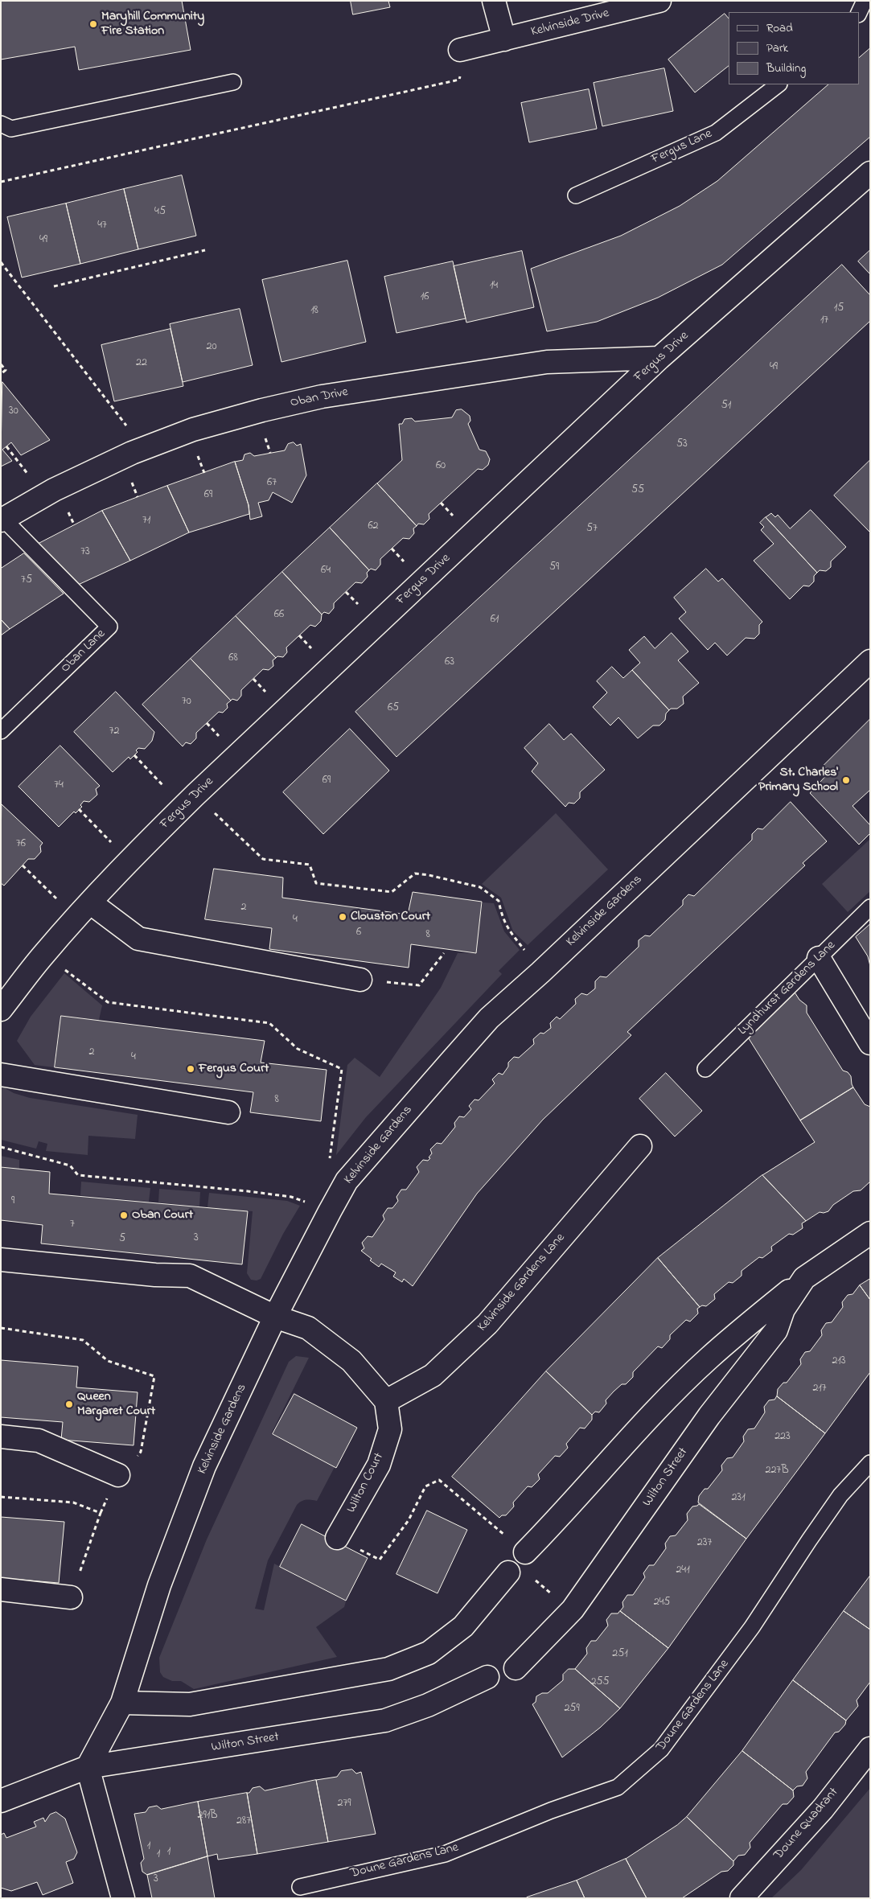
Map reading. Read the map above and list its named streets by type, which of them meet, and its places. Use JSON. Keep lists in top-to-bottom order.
{
  "streets": {
    "street": [
      "Kelvinside Drive",
      "Fergus Drive",
      "Oban Drive",
      "Kelvinside Gardens",
      "Kelvinside Gardens Lane",
      "Wilton Street",
      "Wilton Court",
      "Doune Quadrant"
    ],
    "lane": [
      "Fergus Lane",
      "Oban Lane",
      "Lyndhurst Gardens Lane",
      "Doune Gardens Lane"
    ]
  },
  "crossings": [
    ["Fergus Drive", "Oban Drive"],
    ["Oban Drive", "Oban Lane"],
    ["Kelvinside Gardens", "Wilton Street"],
    ["Kelvinside Gardens Lane", "Wilton Court"]
  ],
  "places": [
    "Maryhill Community Fire Station",
    "St. Charles' Primary School",
    "Clouston Court",
    "Fergus Court",
    "Oban Court",
    "Queen Margaret Court"
  ],
  "house_numbers": [
    "45",
    "47",
    "49",
    "14",
    "16",
    "15",
    "18",
    "17",
    "20",
    "22",
    "49",
    "51",
    "30",
    "53",
    "60",
    "67",
    "55",
    "69",
    "71",
    "62",
    "57",
    "73",
    "59",
    "64",
    "75",
    "66",
    "61",
    "68",
    "63",
    "70",
    "65",
    "72",
    "69",
    "74",
    "76",
    "2",
    "4",
    "6",
    "8",
    "2",
    "4",
    "8",
    "9",
    "7",
    "3",
    "5",
    "213",
    "217",
    "223",
    "227B",
    "231",
    "237",
    "241",
    "245",
    "251",
    "255",
    "259",
    "279",
    "291B",
    "287",
    "1",
    "1",
    "1",
    "3"
  ],
  "legend": ["Road", "Park", "Building"]
}
